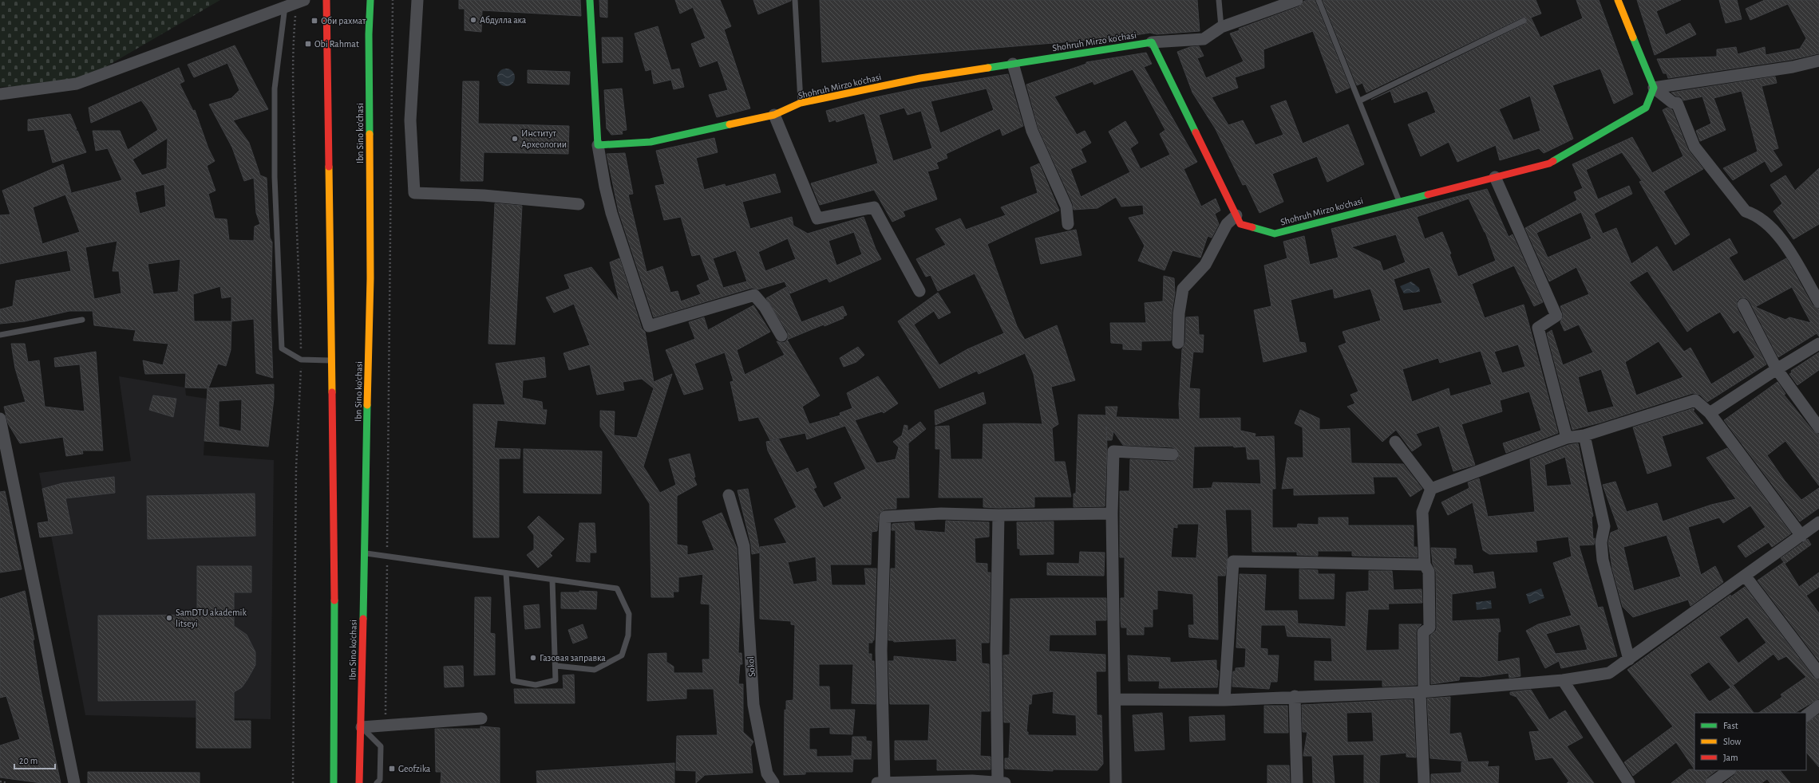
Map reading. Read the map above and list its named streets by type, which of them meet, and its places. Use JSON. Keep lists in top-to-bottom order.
{
  "streets": {
    "main road": ["Shohruh Mirzo ko'chasi", "Ibn Sino ko'chasi"],
    "street": ["Sokol"]
  },
  "places": {
    "other": [
      "Абдулла ака",
      "Институт Археологии",
      "SamDTU akademik litseyi",
      "Газовая заправка"
    ],
    "transit": ["Оби рахмат", "Obi Rahmat", "Geofzika"]
  },
  "legend": ["Fast", "Slow", "Jam"],
  "scale_bar": "20 m"
}
